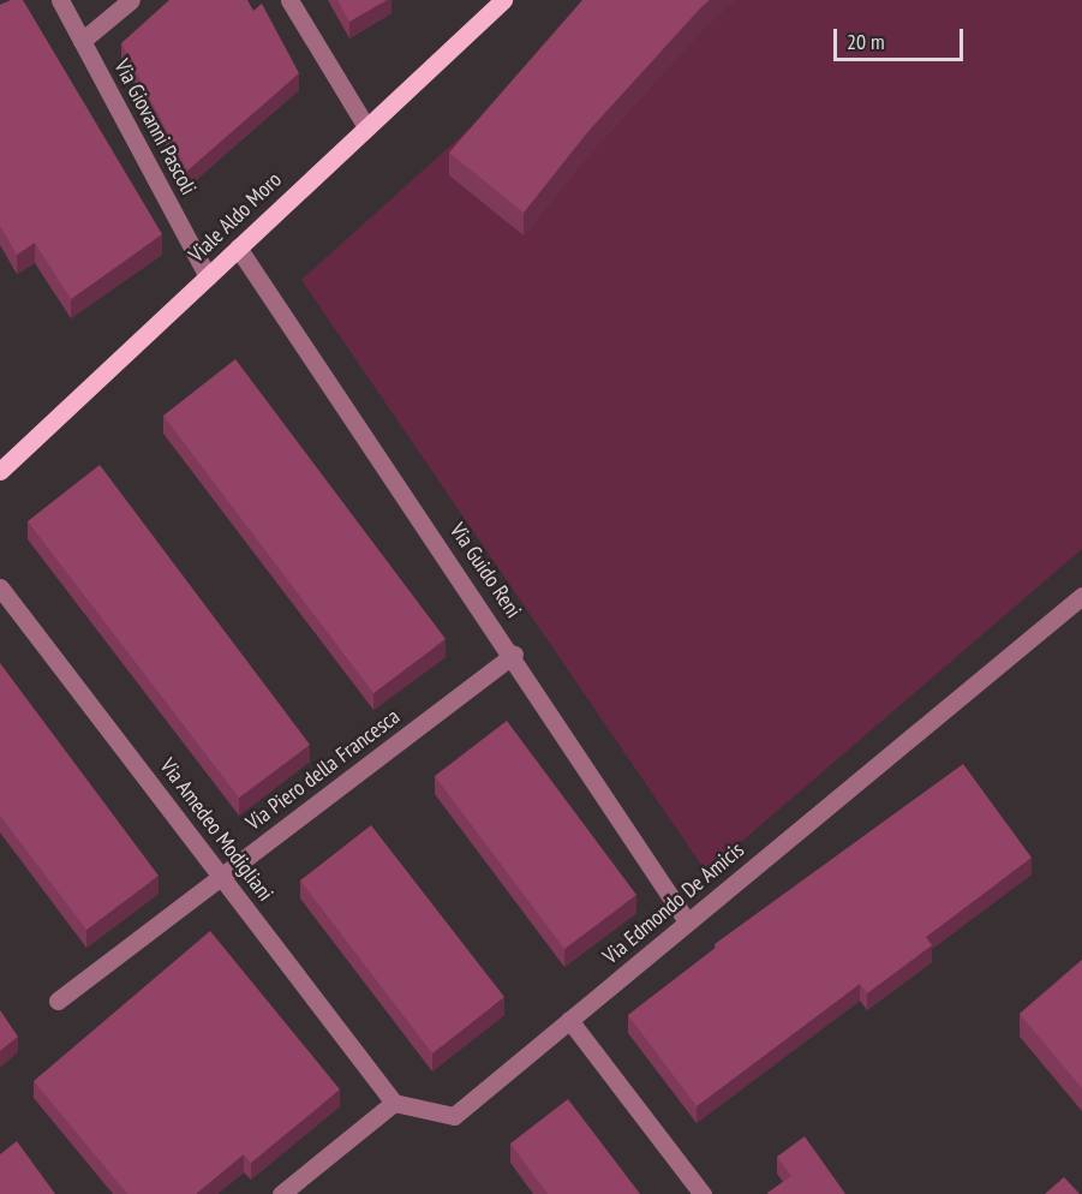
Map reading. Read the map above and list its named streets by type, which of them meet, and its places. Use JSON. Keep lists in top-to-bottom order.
{
  "streets": {
    "main road": ["Viale Aldo Moro"],
    "street": [
      "Via Giovanni Pascoli",
      "Via Guido Reni",
      "Via Piero della Francesca",
      "Via Amedeo Modigliani",
      "Via Edmondo De Amicis"
    ]
  },
  "crossings": [
    ["Via Giovanni Pascoli", "Viale Aldo Moro"],
    ["Viale Aldo Moro", "Via Guido Reni"],
    ["Via Guido Reni", "Via Piero della Francesca"],
    ["Via Guido Reni", "Via Edmondo De Amicis"],
    ["Via Piero della Francesca", "Via Amedeo Modigliani"],
    ["Via Amedeo Modigliani", "Via Edmondo De Amicis"]
  ],
  "scale_bar": "20 m"
}
